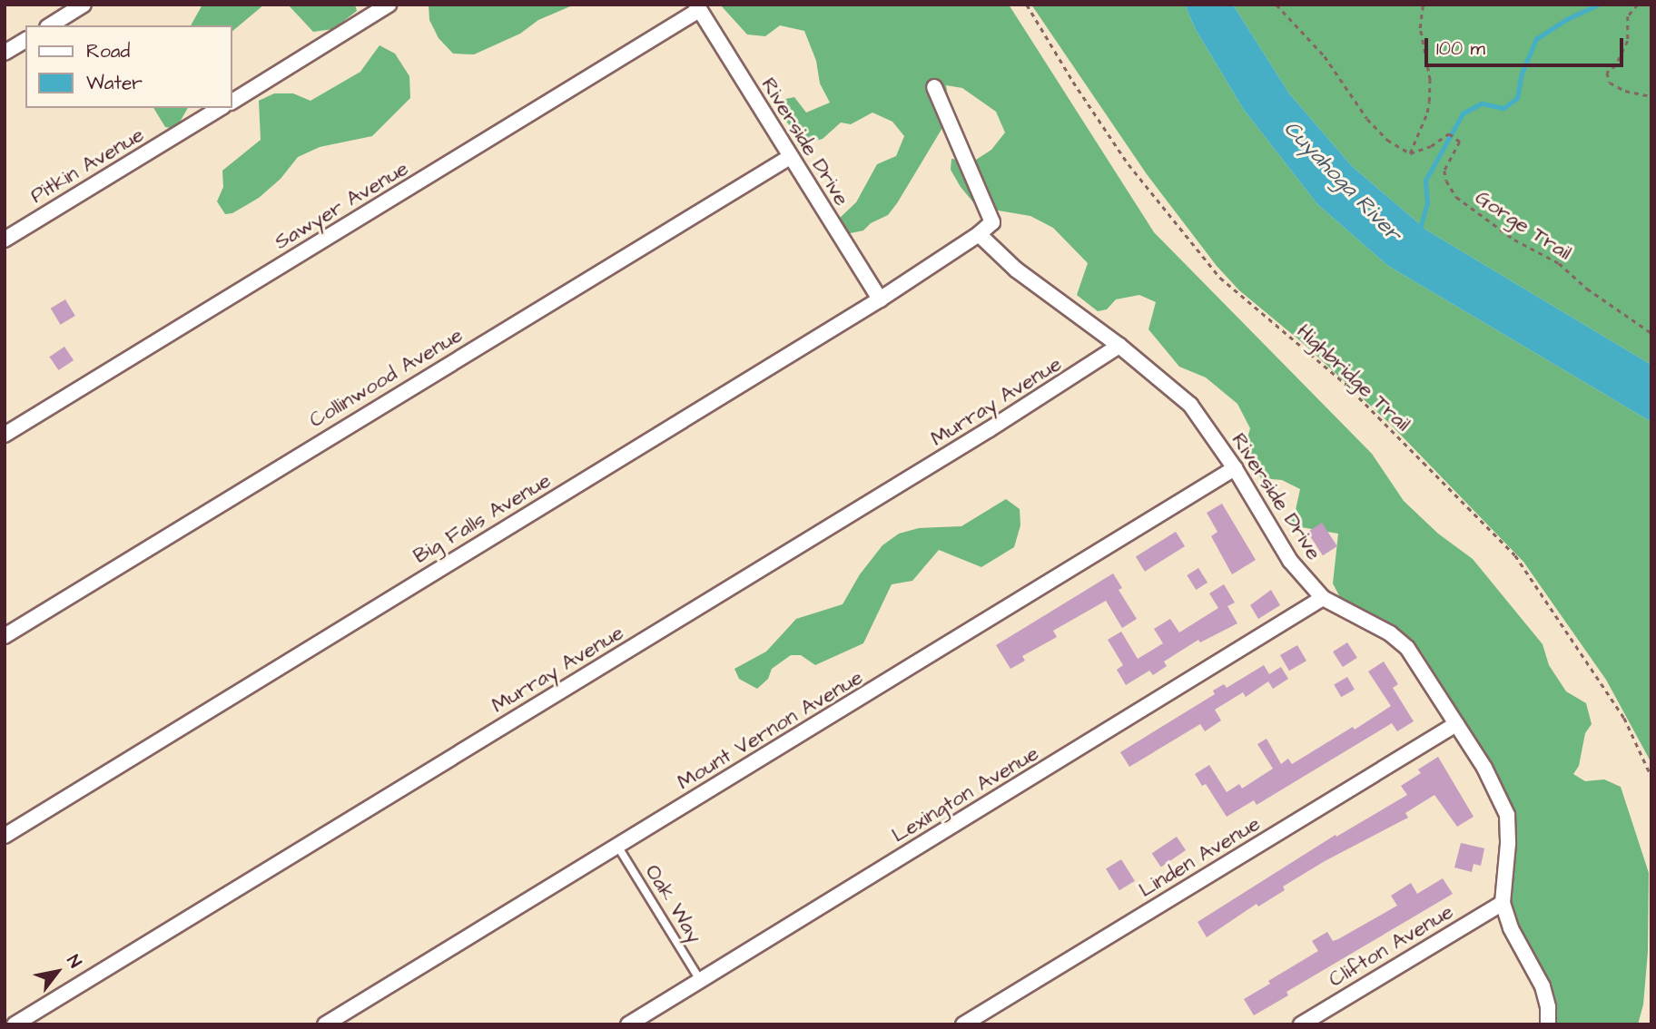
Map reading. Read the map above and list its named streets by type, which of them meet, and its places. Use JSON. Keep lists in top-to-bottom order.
{
  "streets": {
    "street": [
      "Riverside Drive",
      "Pitkin Avenue",
      "Sawyer Avenue",
      "Collinwood Avenue",
      "Murray Avenue",
      "Big Falls Avenue",
      "Mount Vernon Avenue",
      "Lexington Avenue",
      "Linden Avenue",
      "Clifton Avenue"
    ],
    "lane": ["Oak Way"],
    "path": ["Gorge Trail", "Highbridge Trail"]
  },
  "crossings": [
    ["Riverside Drive", "Sawyer Avenue"],
    ["Riverside Drive", "Collinwood Avenue"],
    ["Riverside Drive", "Murray Avenue"],
    ["Riverside Drive", "Big Falls Avenue"],
    ["Riverside Drive", "Mount Vernon Avenue"],
    ["Riverside Drive", "Lexington Avenue"],
    ["Riverside Drive", "Linden Avenue"],
    ["Riverside Drive", "Clifton Avenue"],
    ["Mount Vernon Avenue", "Oak Way"],
    ["Lexington Avenue", "Oak Way"]
  ],
  "water": ["Cuyahoga River"],
  "legend": ["Road", "Water"],
  "scale_bar": "100 m",
  "north": "top right"
}
